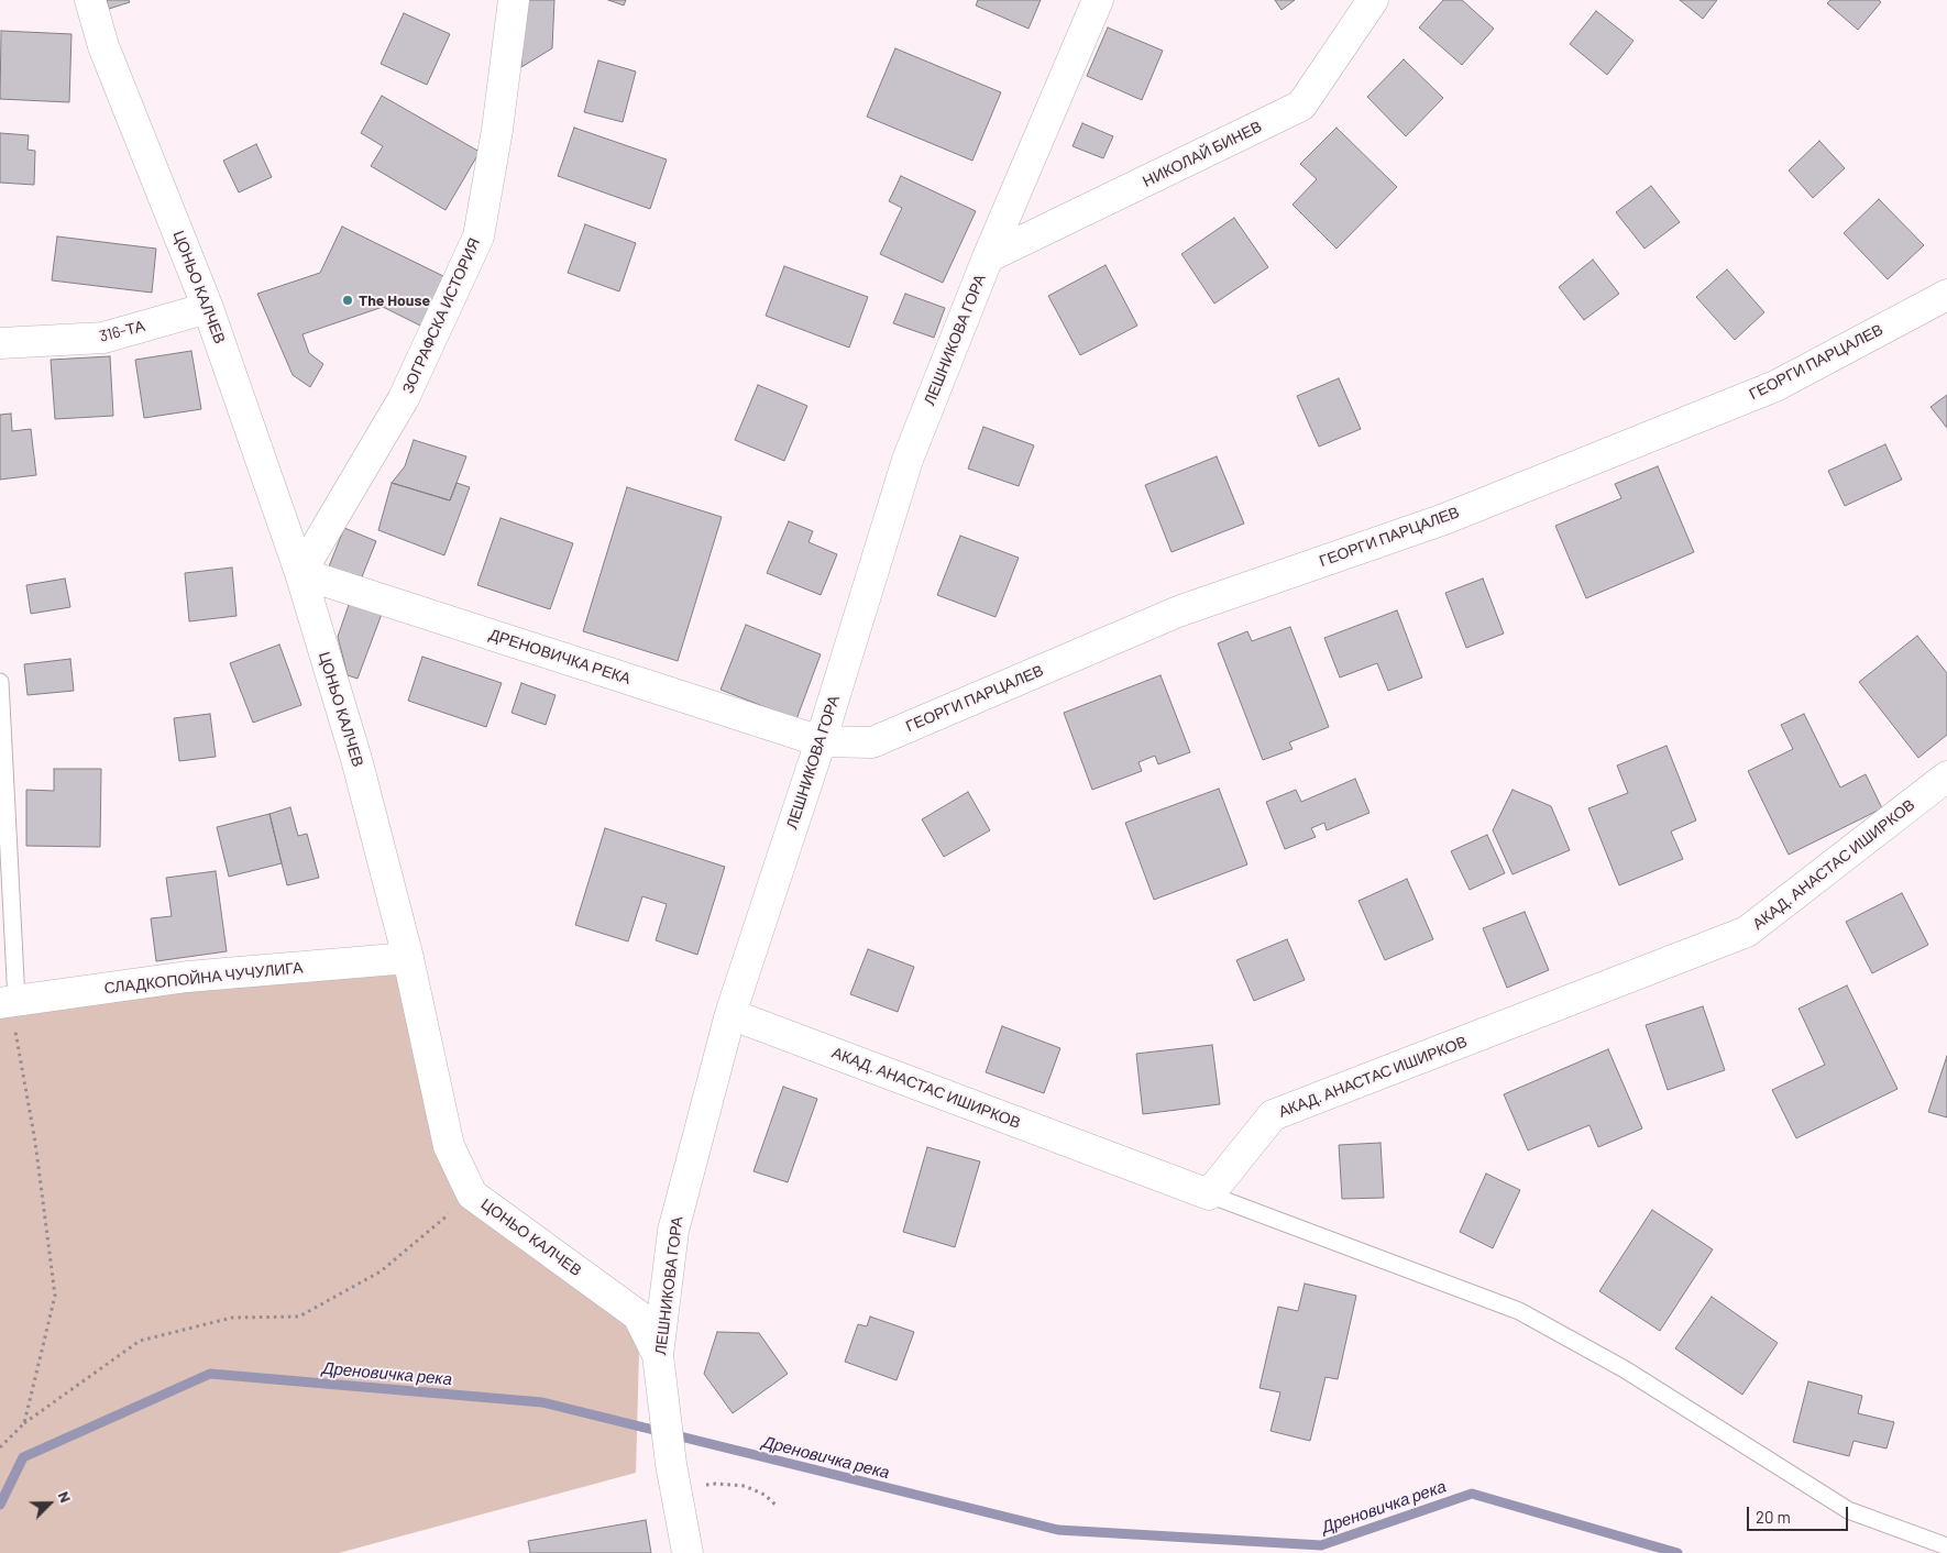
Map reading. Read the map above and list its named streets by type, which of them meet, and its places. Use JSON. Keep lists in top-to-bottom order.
{
  "streets": {
    "street": [
      "НИКОЛАЙ БИНЕВ",
      "ЦОНЬО КАЛЧЕВ",
      "ЗОГРАФСКА ИСТОРИЯ",
      "316-ТА",
      "ЛЕШНИКОВА ГОРА",
      "ГЕОРГИ ПАРЦАЛЕВ",
      "ДРЕНОВИЧКА РЕКА",
      "АКАД. АНАСТАС ИШИРКОВ",
      "СЛАДКОПОЙНА ЧУЧУЛИГА"
    ]
  },
  "crossings": [
    ["НИКОЛАЙ БИНЕВ", "ЛЕШНИКОВА ГОРА"],
    ["ЦОНЬО КАЛЧЕВ", "ЗОГРАФСКА ИСТОРИЯ"],
    ["ЦОНЬО КАЛЧЕВ", "316-ТА"],
    ["ЦОНЬО КАЛЧЕВ", "ЛЕШНИКОВА ГОРА"],
    ["ЦОНЬО КАЛЧЕВ", "ДРЕНОВИЧКА РЕКА"],
    ["ЦОНЬО КАЛЧЕВ", "СЛАДКОПОЙНА ЧУЧУЛИГА"],
    ["ЗОГРАФСКА ИСТОРИЯ", "ДРЕНОВИЧКА РЕКА"],
    ["ЛЕШНИКОВА ГОРА", "ГЕОРГИ ПАРЦАЛЕВ"],
    ["ЛЕШНИКОВА ГОРА", "ДРЕНОВИЧКА РЕКА"],
    ["ЛЕШНИКОВА ГОРА", "АКАД. АНАСТАС ИШИРКОВ"],
    ["ГЕОРГИ ПАРЦАЛЕВ", "ДРЕНОВИЧКА РЕКА"]
  ],
  "water": ["Дреновичка река"],
  "places": ["The House"],
  "scale_bar": "20 m",
  "north": "top right"
}
